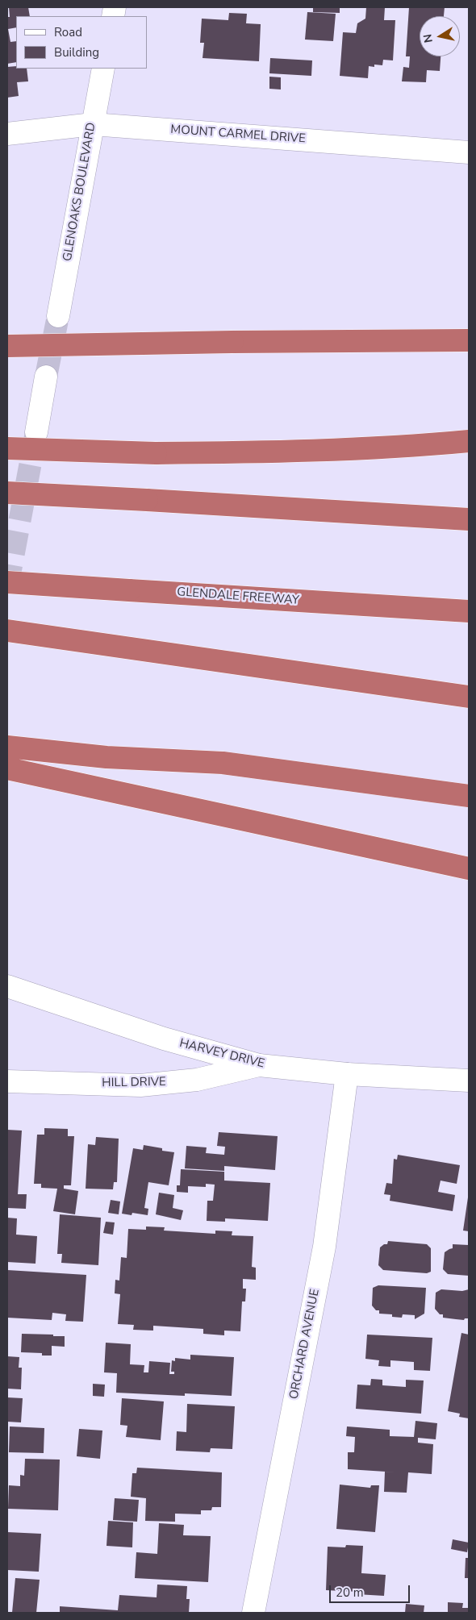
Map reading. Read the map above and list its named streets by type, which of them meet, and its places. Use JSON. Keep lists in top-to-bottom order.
{
  "streets": {
    "highway": ["GLENDALE FREEWAY"],
    "street": [
      "MOUNT CARMEL DRIVE",
      "GLENOAKS BOULEVARD",
      "HARVEY DRIVE",
      "HILL DRIVE",
      "ORCHARD AVENUE"
    ]
  },
  "crossings": [
    ["MOUNT CARMEL DRIVE", "GLENOAKS BOULEVARD"],
    ["HARVEY DRIVE", "HILL DRIVE"],
    ["HARVEY DRIVE", "ORCHARD AVENUE"]
  ],
  "legend": ["Road", "Building"],
  "scale_bar": "20 m",
  "north": "left"
}
